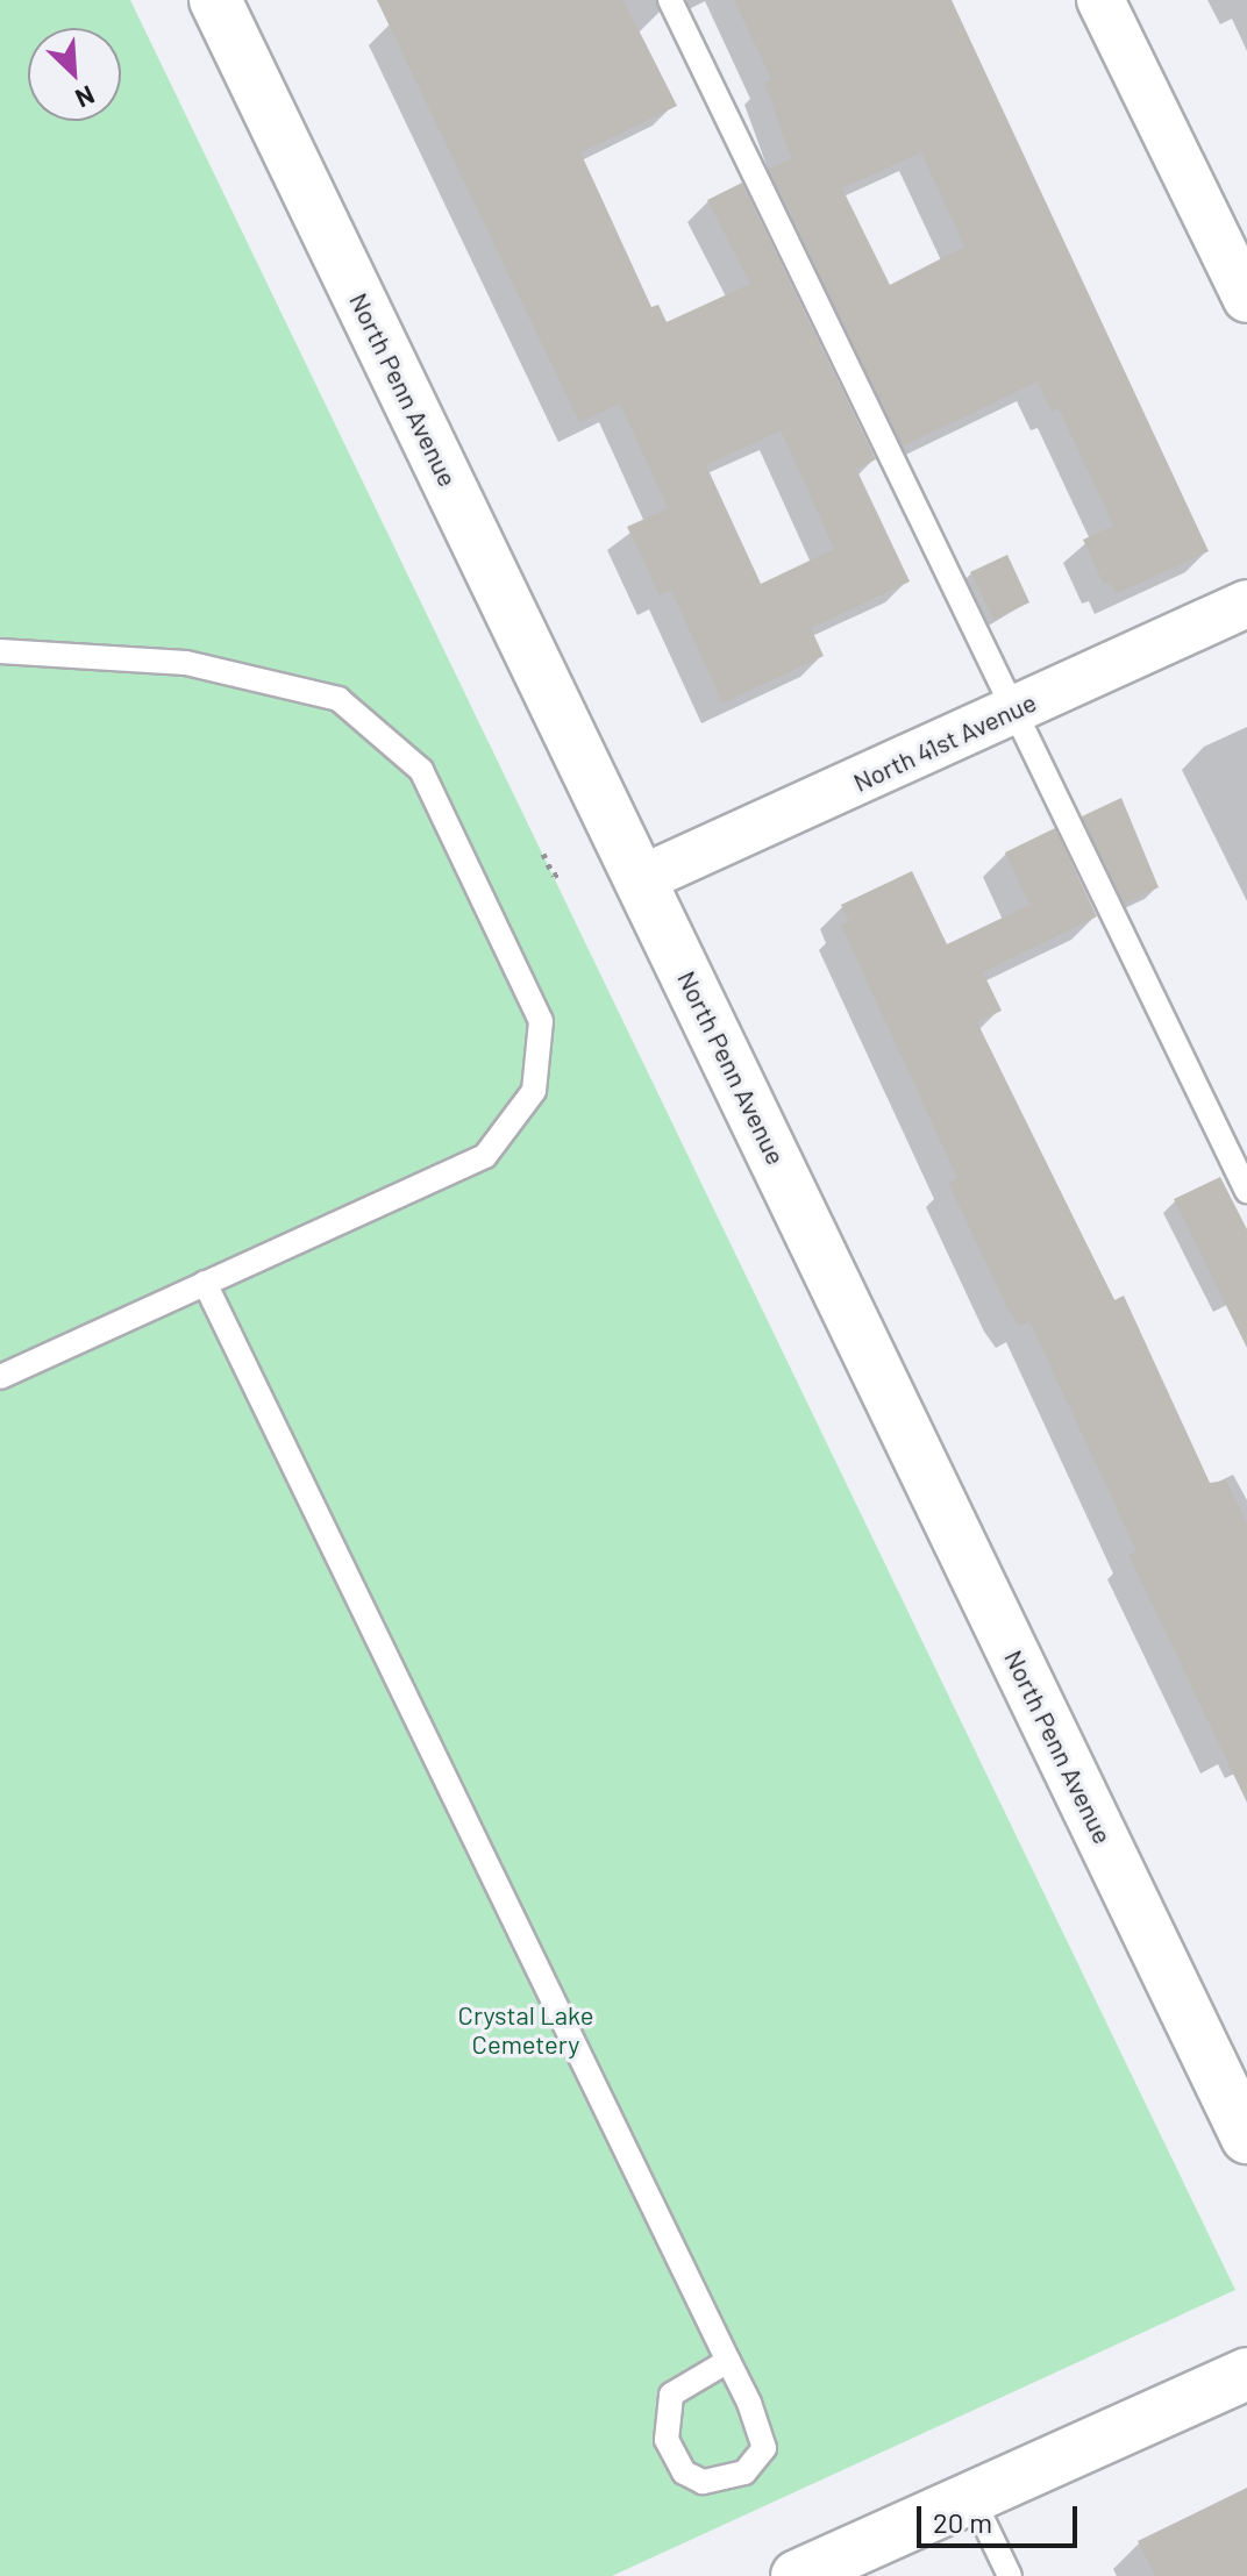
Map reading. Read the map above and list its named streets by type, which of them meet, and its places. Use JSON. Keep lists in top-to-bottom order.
{
  "streets": {
    "main road": ["North Penn Avenue"],
    "street": ["North 41st Avenue"]
  },
  "crossings": [
    ["North Penn Avenue", "North 41st Avenue"]
  ],
  "parks": ["Crystal Lake Cemetery"],
  "scale_bar": "20 m",
  "north": "bottom right"
}
